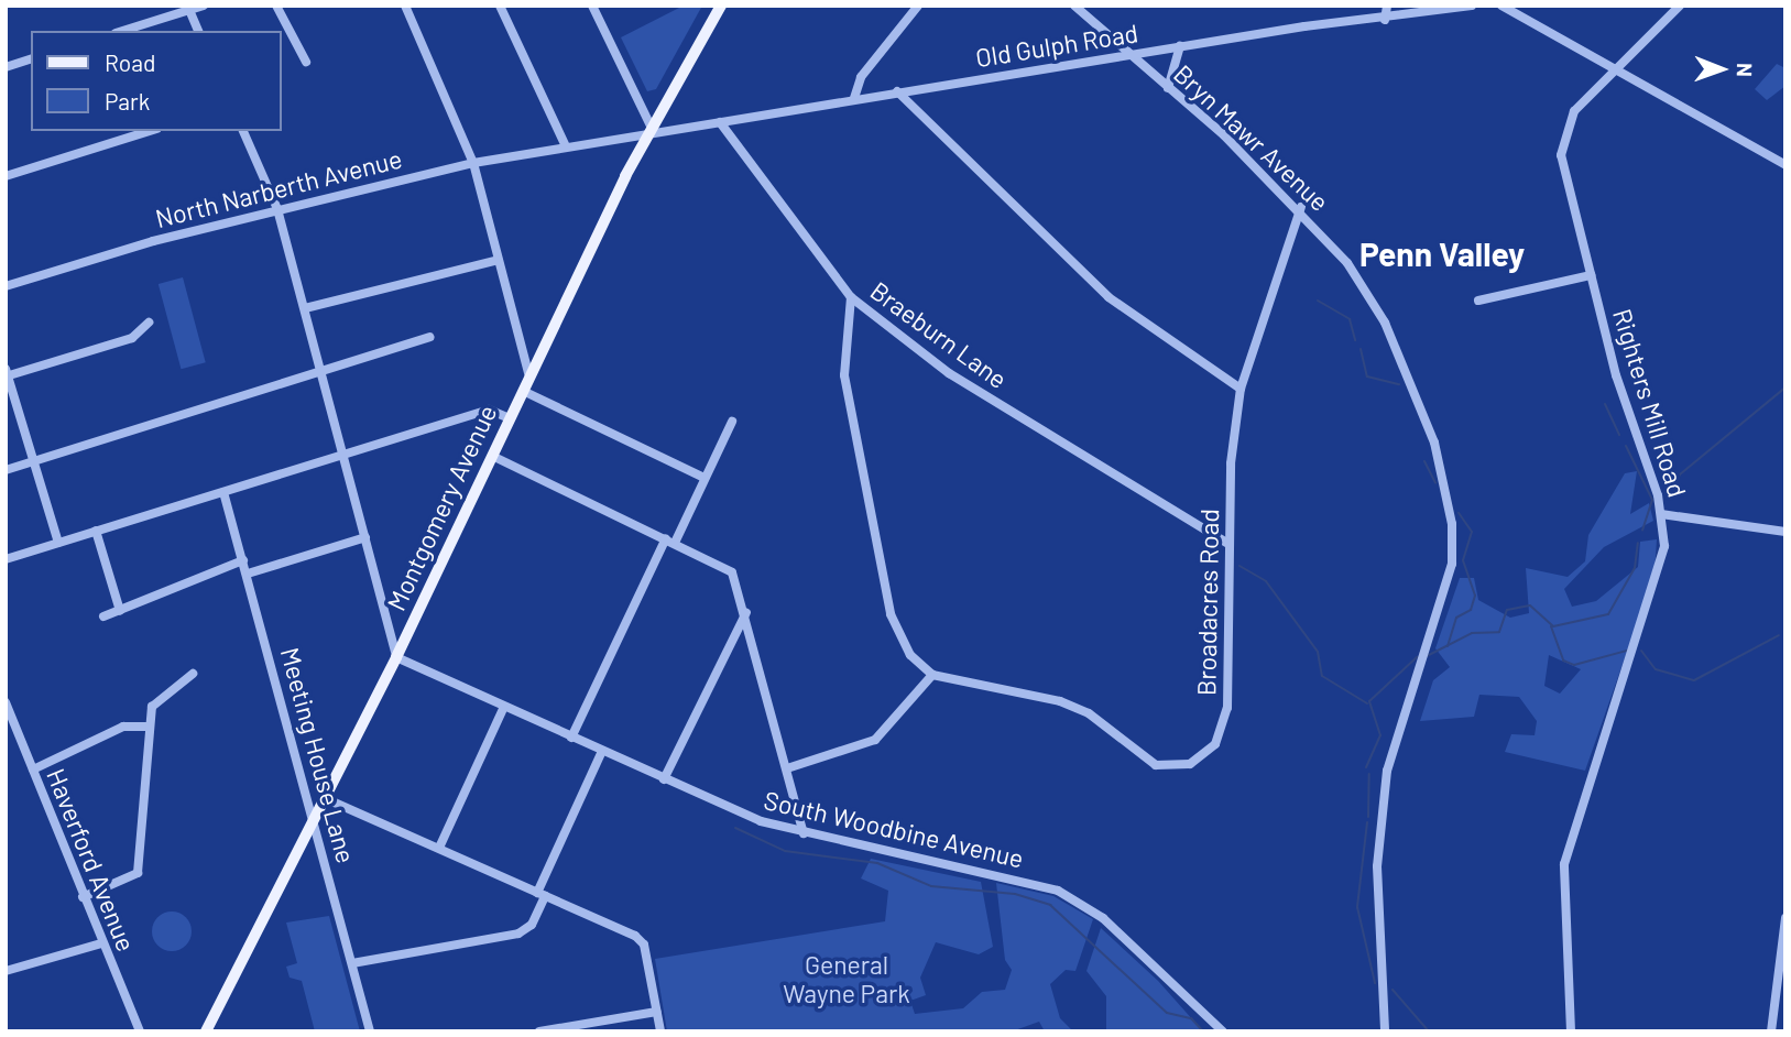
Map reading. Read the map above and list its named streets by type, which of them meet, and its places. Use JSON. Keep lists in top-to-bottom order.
{
  "streets": {
    "main road": ["Montgomery Avenue"],
    "street": [
      "Old Gulph Road",
      "Bryn Mawr Avenue",
      "North Narberth Avenue",
      "Braeburn Lane",
      "Righters Mill Road",
      "Broadacres Road",
      "Meeting House Lane",
      "South Woodbine Avenue",
      "Haverford Avenue"
    ]
  },
  "crossings": [
    ["Old Gulph Road", "Bryn Mawr Avenue"],
    ["Old Gulph Road", "North Narberth Avenue"],
    ["Old Gulph Road", "Braeburn Lane"],
    ["Old Gulph Road", "Montgomery Avenue"],
    ["Bryn Mawr Avenue", "Broadacres Road"],
    ["Braeburn Lane", "Broadacres Road"],
    ["Montgomery Avenue", "Meeting House Lane"],
    ["Montgomery Avenue", "South Woodbine Avenue"]
  ],
  "districts": ["Penn Valley"],
  "parks": ["General Wayne Park"],
  "legend": ["Road", "Park"],
  "north": "right"
}
